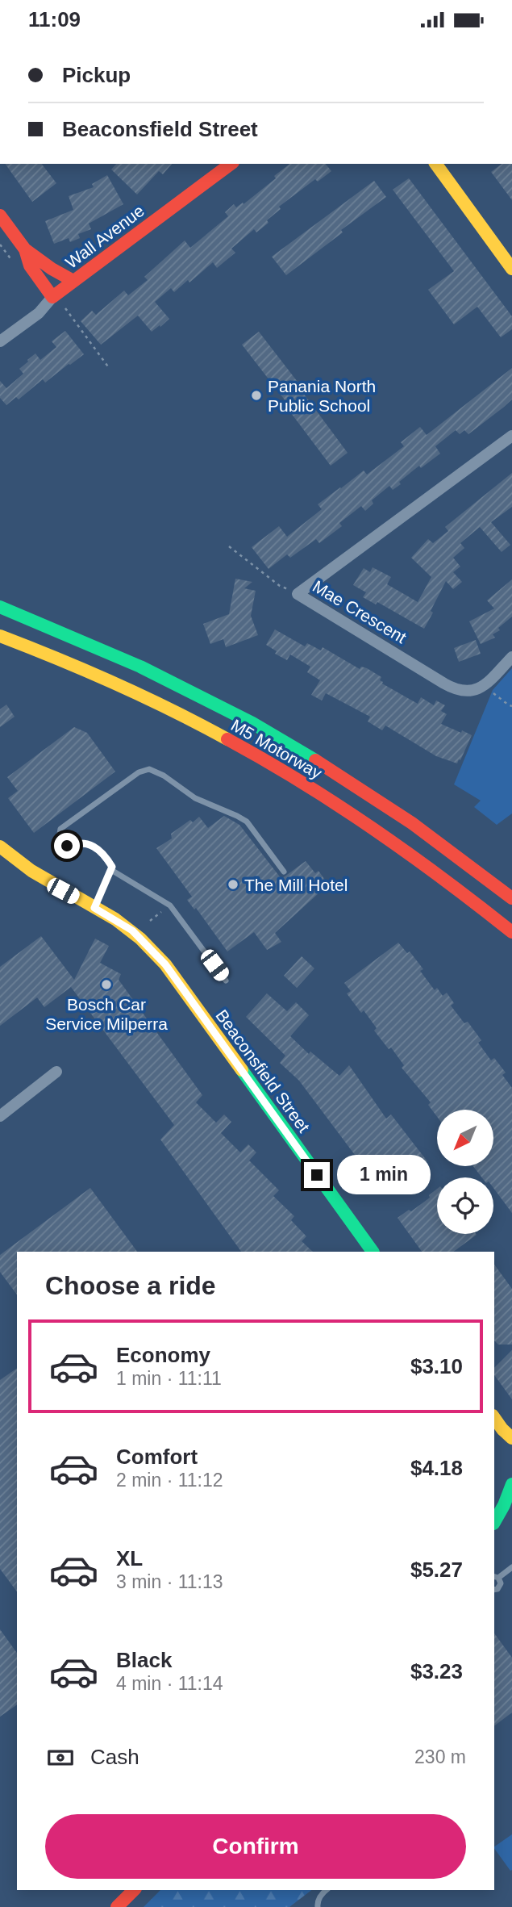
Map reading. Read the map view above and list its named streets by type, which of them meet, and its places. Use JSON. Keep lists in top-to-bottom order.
{
  "streets": {
    "main road": ["Wall Avenue", "M5 Motorway", "Beaconsfield Street"],
    "street": ["Mae Crescent"]
  },
  "places": ["Panania North Public School", "The Mill Hotel", "Bosch Car Service Milperra"],
  "north": "bottom left",
  "page": {
    "status": "11:09",
    "banner": ["Pickup", "Beaconsfield Street"],
    "bubble": "1 min",
    "heading": "Choose a ride",
    "list": [
      {
        "name": "Economy",
        "note": "1 min · 11:11",
        "value": "$3.10"
      },
      {
        "name": "Comfort",
        "note": "2 min · 11:12",
        "value": "$4.18"
      },
      {
        "name": "XL",
        "note": "3 min · 11:13",
        "value": "$5.27"
      },
      {
        "name": "Black",
        "note": "4 min · 11:14",
        "value": "$3.23"
      }
    ],
    "pay": ["Cash", "230 m"],
    "buttons": "Confirm"
  }
}
